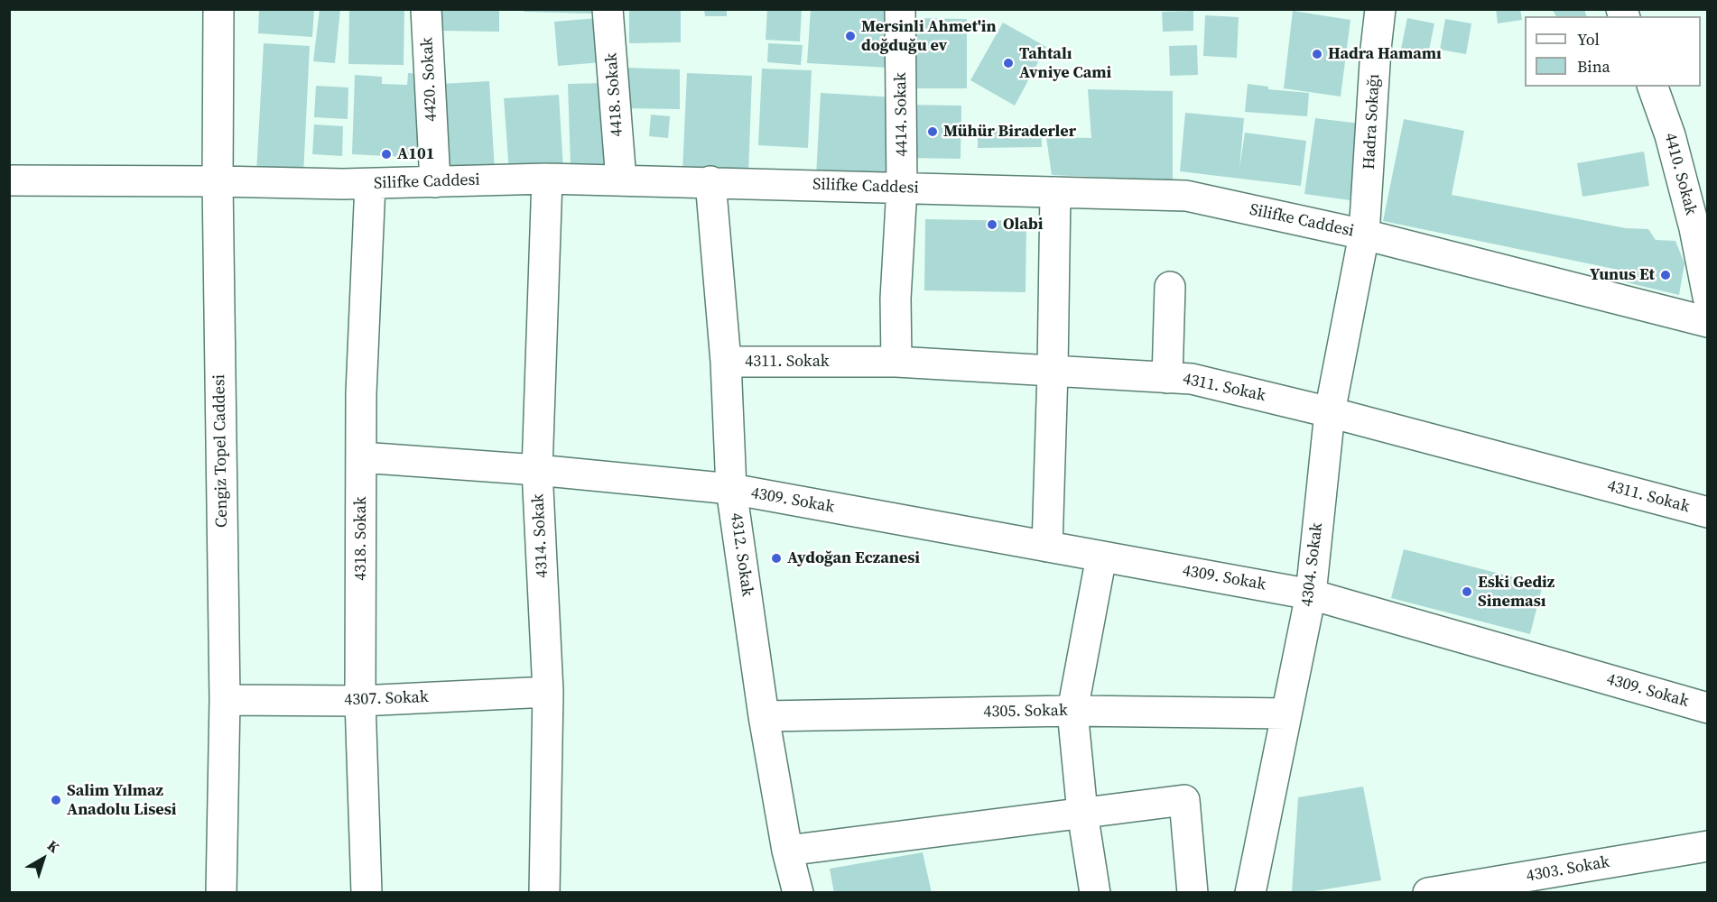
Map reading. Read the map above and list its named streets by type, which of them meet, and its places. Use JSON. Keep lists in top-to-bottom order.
{
  "streets": {
    "street": [
      "4420. Sokak",
      "4418. Sokak",
      "4414. Sokak",
      "Hadra Sokağı",
      "4410. Sokak",
      "Silifke Caddesi",
      "4311. Sokak",
      "Cengiz Topel Caddesi",
      "4309. Sokak",
      "4314. Sokak",
      "4318. Sokak",
      "4312. Sokak",
      "4304. Sokak",
      "4307. Sokak",
      "4305. Sokak",
      "4303. Sokak"
    ]
  },
  "crossings": [
    ["4420. Sokak", "Silifke Caddesi"],
    ["4418. Sokak", "Silifke Caddesi"],
    ["4414. Sokak", "Silifke Caddesi"],
    ["4414. Sokak", "4311. Sokak"],
    ["Hadra Sokağı", "Silifke Caddesi"],
    ["Hadra Sokağı", "4304. Sokak"],
    ["Silifke Caddesi", "Cengiz Topel Caddesi"],
    ["Silifke Caddesi", "4314. Sokak"],
    ["Silifke Caddesi", "4318. Sokak"],
    ["Silifke Caddesi", "4312. Sokak"],
    ["Silifke Caddesi", "4304. Sokak"],
    ["4311. Sokak", "4312. Sokak"],
    ["4311. Sokak", "4304. Sokak"],
    ["Cengiz Topel Caddesi", "4307. Sokak"],
    ["4309. Sokak", "4314. Sokak"],
    ["4309. Sokak", "4318. Sokak"],
    ["4309. Sokak", "4312. Sokak"],
    ["4309. Sokak", "4304. Sokak"],
    ["4314. Sokak", "4307. Sokak"],
    ["4318. Sokak", "4307. Sokak"],
    ["4312. Sokak", "4305. Sokak"],
    ["4304. Sokak", "4305. Sokak"]
  ],
  "places": [
    "Mersinli Ahmet'in doğduğu ev",
    "Hadra Hamamı",
    "Tahtalı Avniye Cami",
    "Mühür Biraderler",
    "A101",
    "Olabi",
    "Yunus Et",
    "Aydoğan Eczanesi",
    "Eski Gediz Sineması",
    "Salim Yılmaz Anadolu Lisesi"
  ],
  "legend": ["Yol", "Bina"],
  "north": "top right"
}
